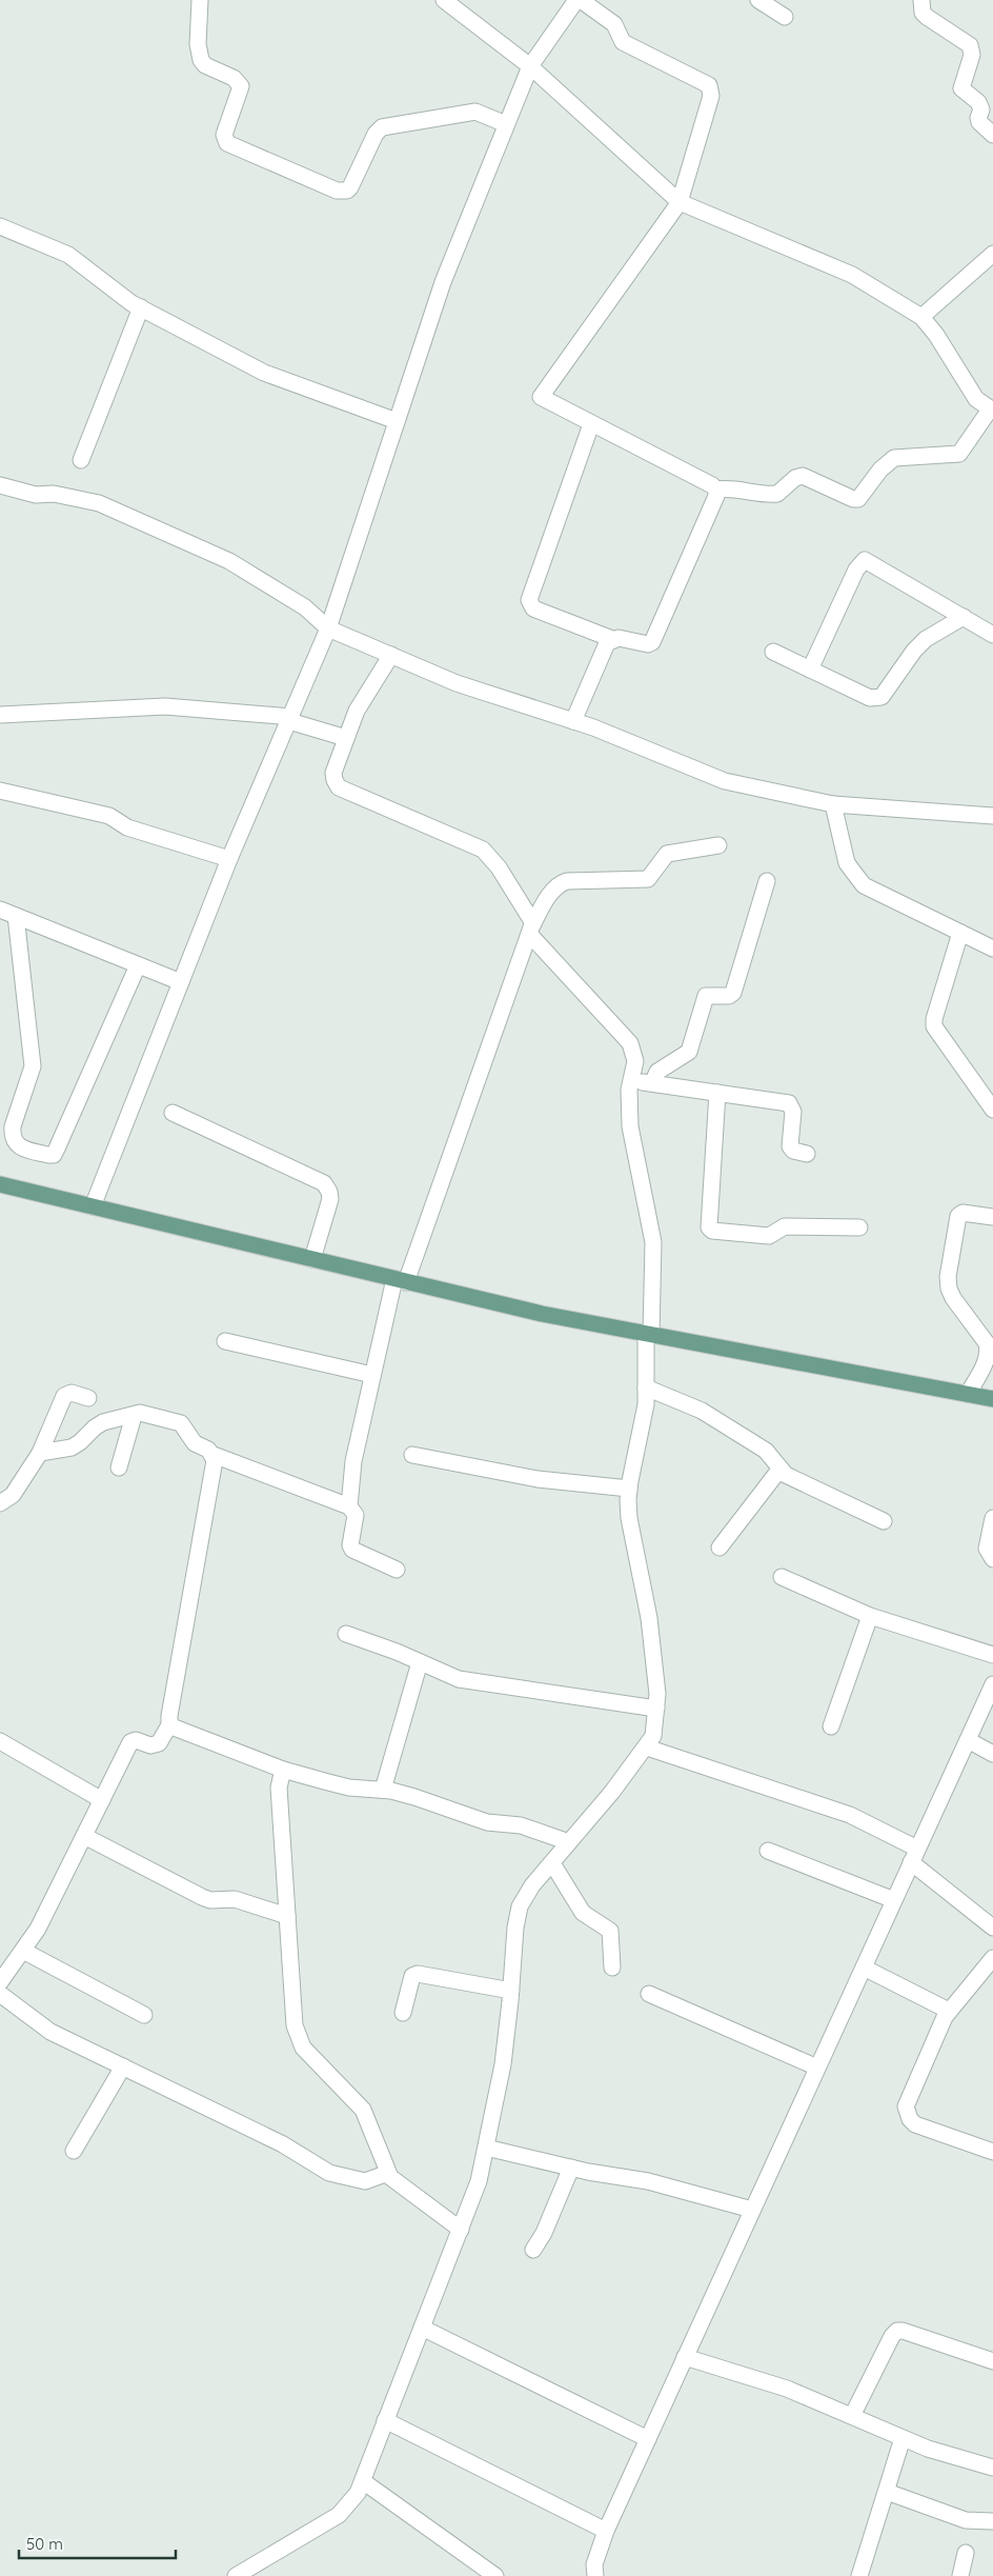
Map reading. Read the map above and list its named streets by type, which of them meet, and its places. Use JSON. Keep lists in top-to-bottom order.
{
  "scale_bar": "50 m"
}
